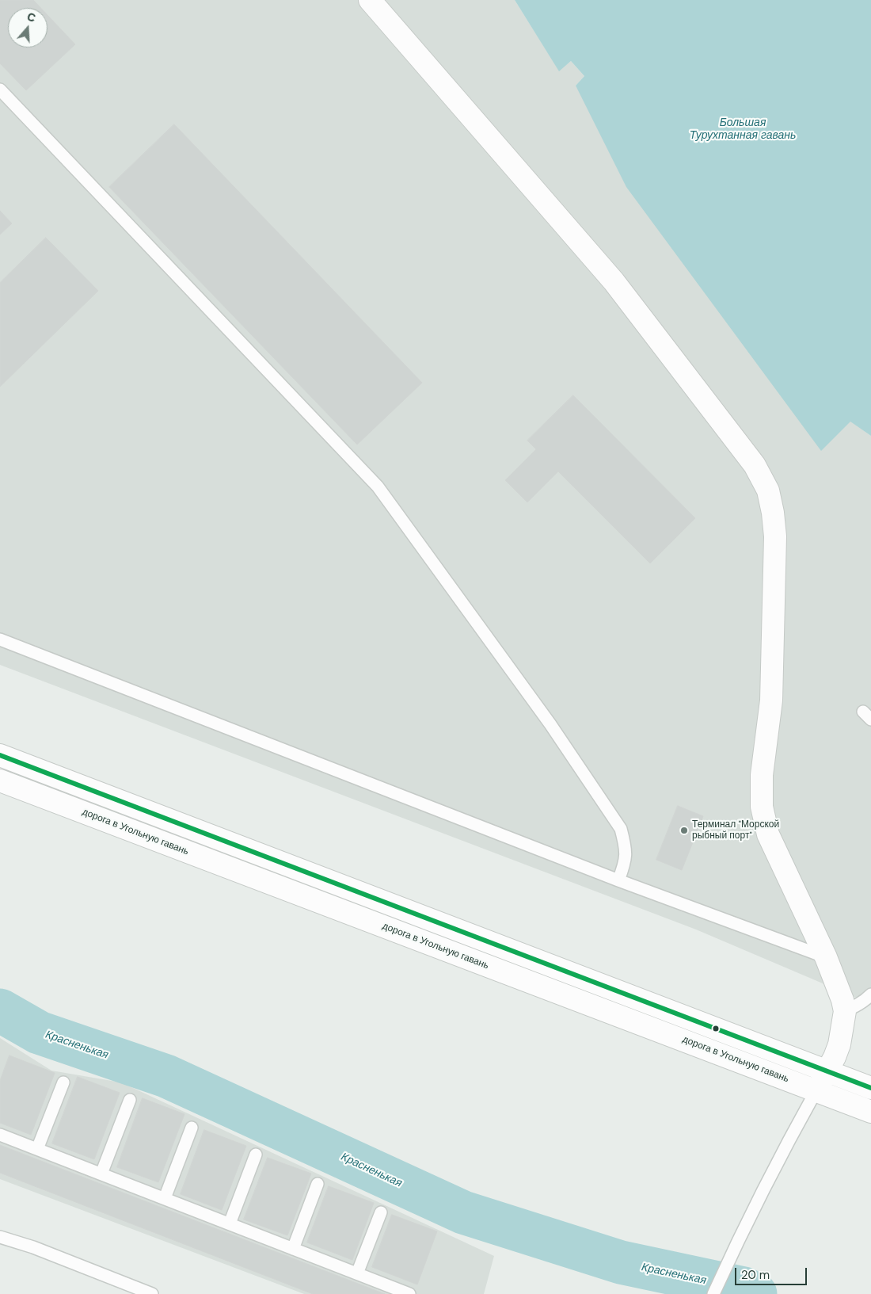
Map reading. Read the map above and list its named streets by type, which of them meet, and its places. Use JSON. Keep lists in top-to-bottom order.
{
  "streets": {
    "street": ["дорога в Угольную гавань"]
  },
  "water": ["Большая Турухтанная гавань", "Красненькая"],
  "places": ["Терминал \"Морской рыбный порт\""],
  "scale_bar": "20 m",
  "north": "top"
}
